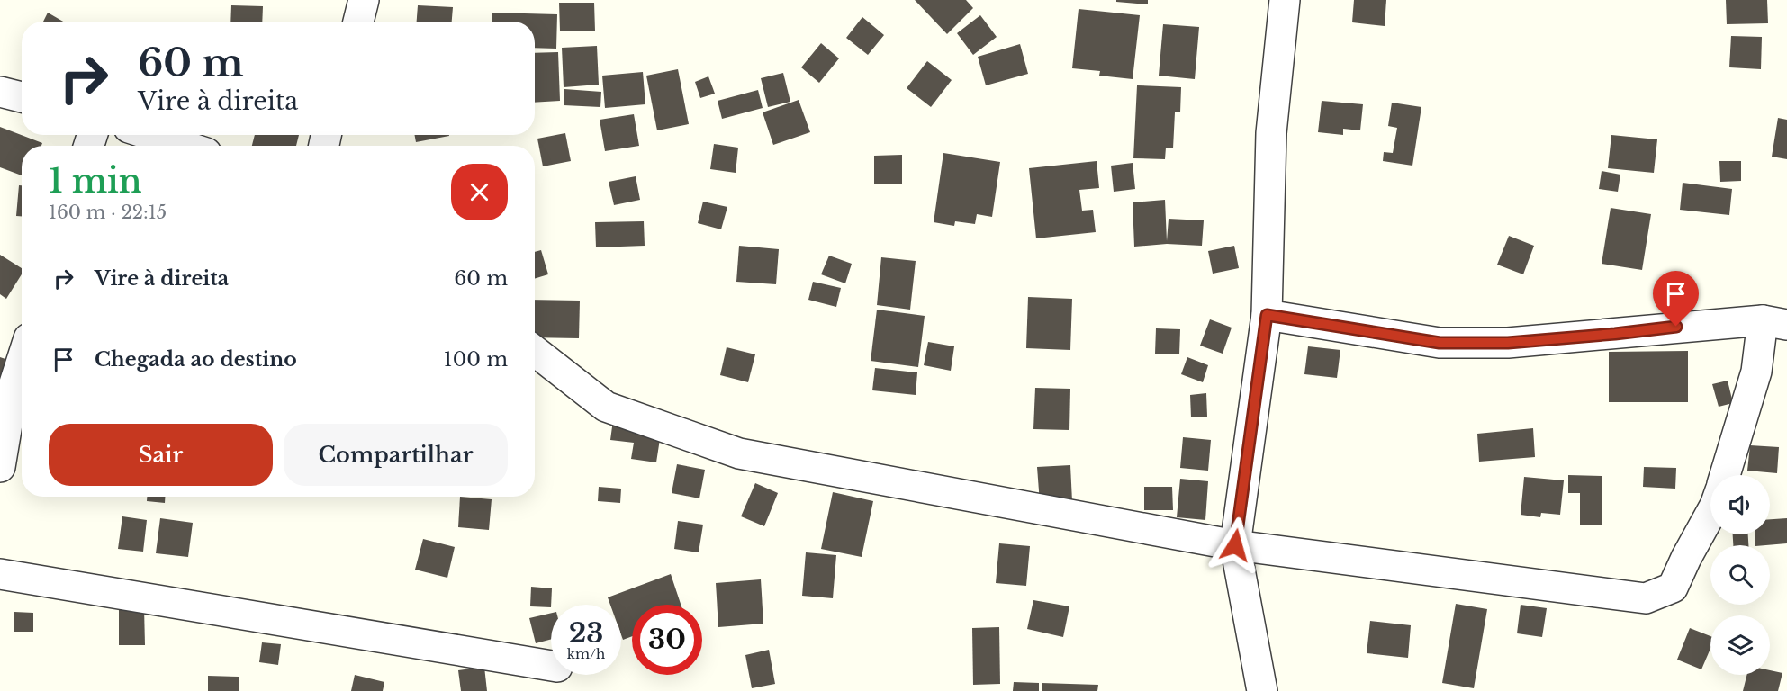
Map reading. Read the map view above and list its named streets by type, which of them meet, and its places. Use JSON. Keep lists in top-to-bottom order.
{
  "page": {
    "turn": ["60 m", "Vire à direita"],
    "heading": ["1 min", "160 m · 22:15"],
    "list": [
      {
        "name": "Vire à direita",
        "value": "60 m"
      },
      {
        "name": "Chegada ao destino",
        "value": "100 m"
      }
    ],
    "buttons": ["Sair", "Compartilhar"],
    "speed": "23 km/h",
    "limit": "30"
  }
}
